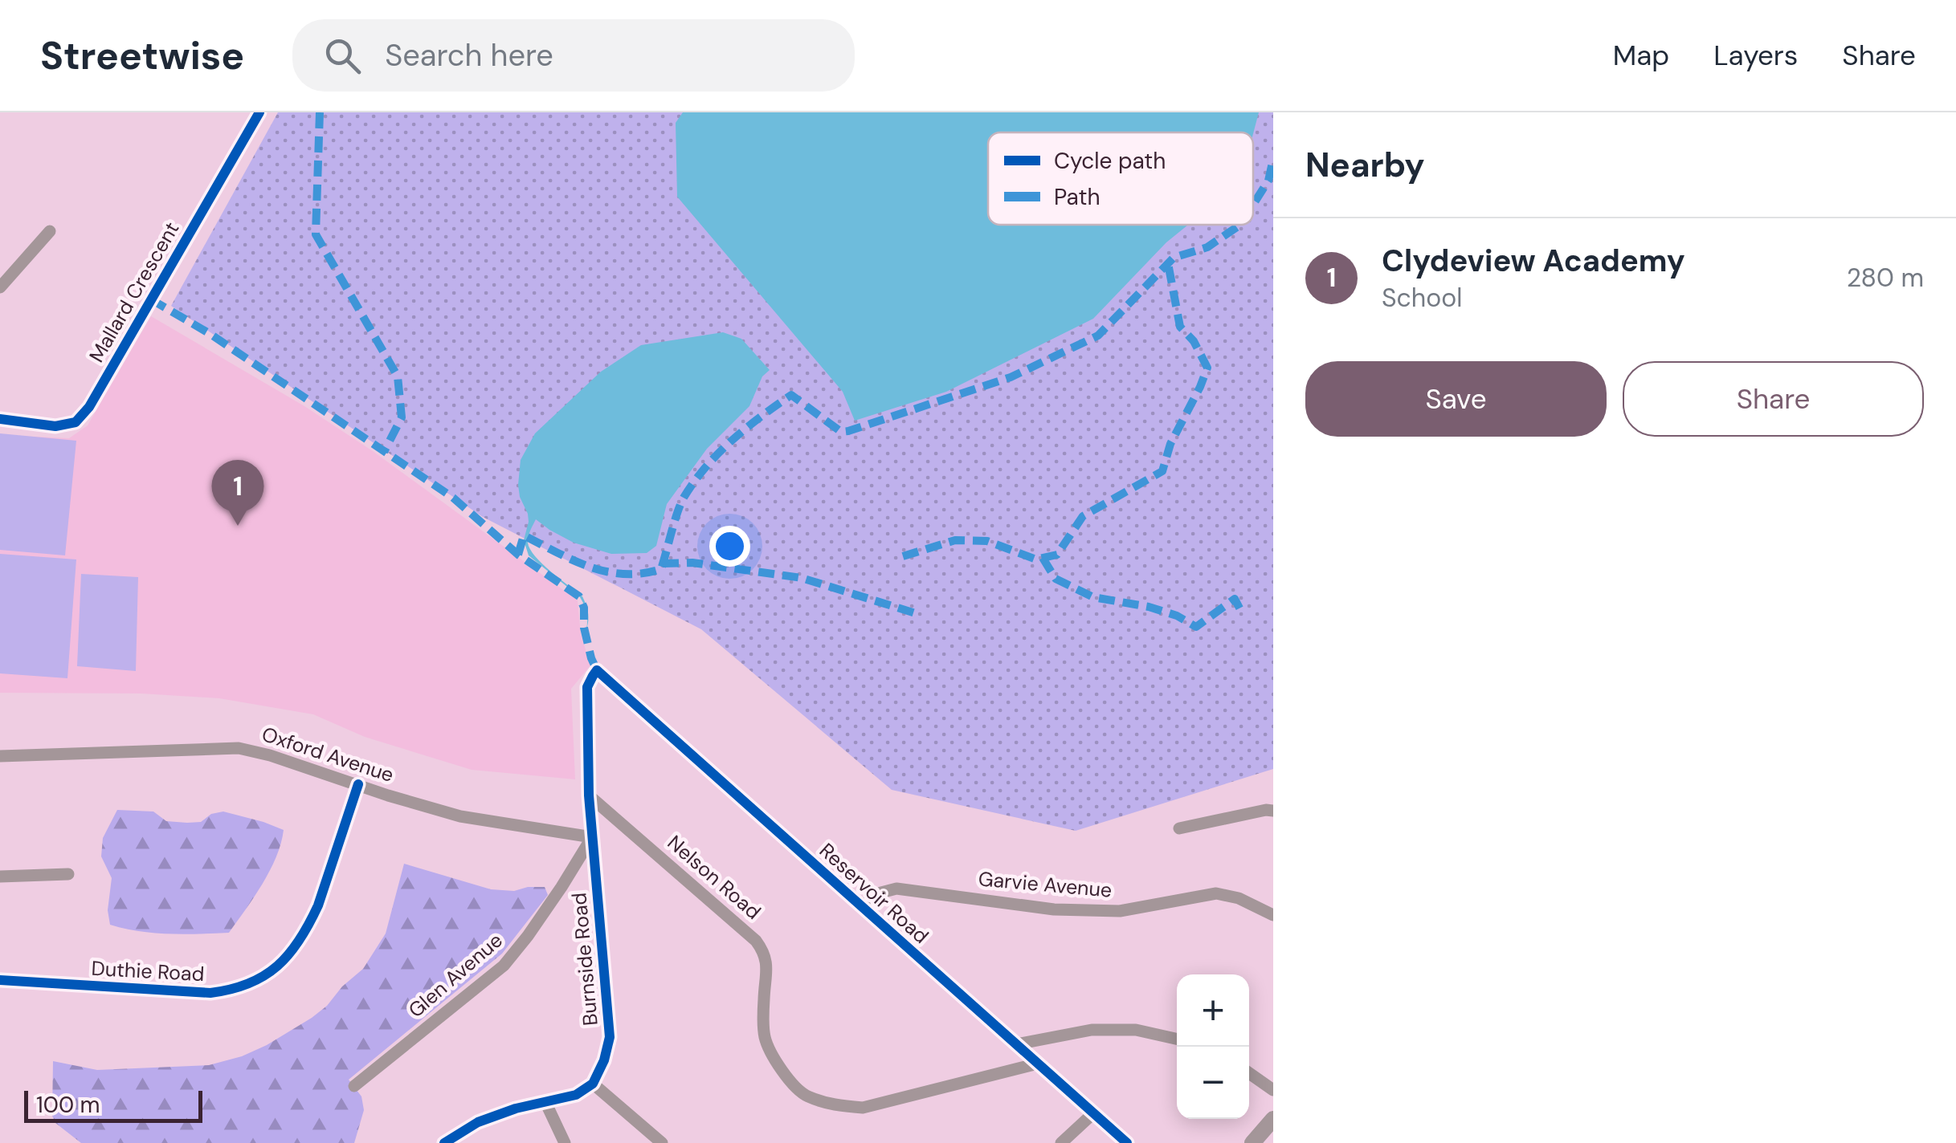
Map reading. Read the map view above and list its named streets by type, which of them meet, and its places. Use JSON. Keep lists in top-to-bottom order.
{
  "streets": {
    "street": [
      "Mallard Crescent",
      "Oxford Avenue",
      "Nelson Road",
      "Garvie Avenue",
      "Reservoir Road",
      "Burnside Road",
      "Duthie Road",
      "Glen Avenue"
    ]
  },
  "crossings": [
    ["Oxford Avenue", "Burnside Road"],
    ["Oxford Avenue", "Duthie Road"],
    ["Oxford Avenue", "Glen Avenue"],
    ["Nelson Road", "Reservoir Road"],
    ["Nelson Road", "Burnside Road"],
    ["Garvie Avenue", "Reservoir Road"],
    ["Reservoir Road", "Burnside Road"],
    ["Burnside Road", "Glen Avenue"]
  ],
  "legend": ["Cycle path", "Path"],
  "scale_bar": "100 m",
  "page": {
    "header": "Streetwise",
    "search": "Search here",
    "nav": ["Map", "Layers", "Share"],
    "heading": "Nearby",
    "list": [
      {
        "mark": "1",
        "name": "Clydeview Academy",
        "note": "School",
        "value": "280 m"
      }
    ],
    "buttons": ["Save", "Share"],
    "pins": "1",
    "map_buttons": ["+", "−"],
    "scale": "100 m"
  }
}
